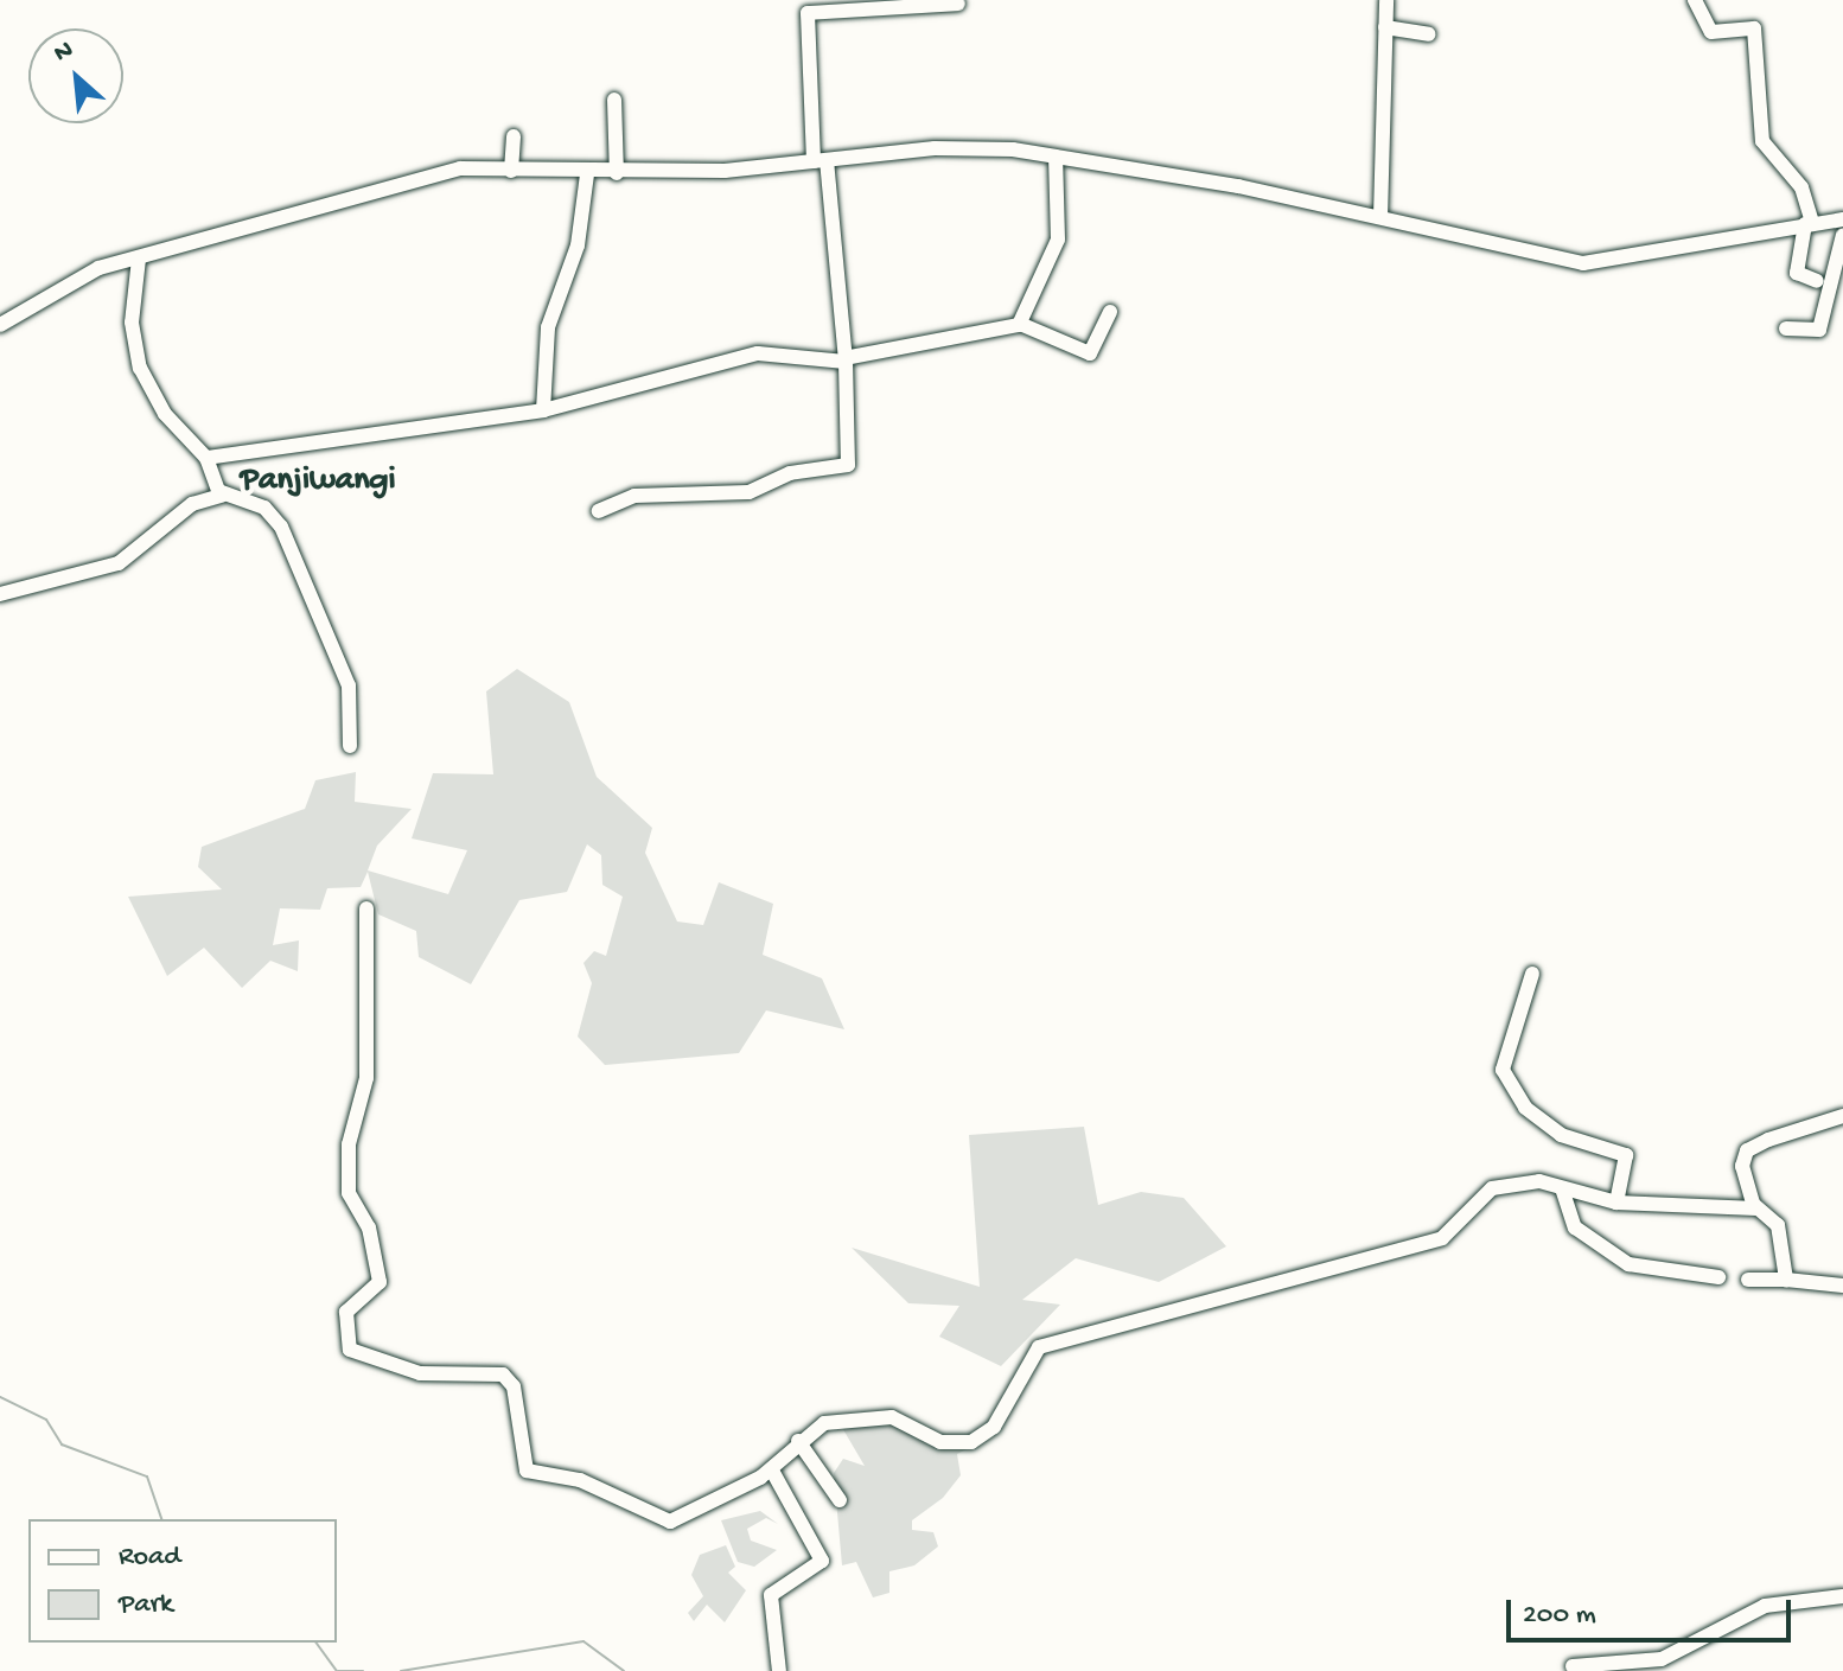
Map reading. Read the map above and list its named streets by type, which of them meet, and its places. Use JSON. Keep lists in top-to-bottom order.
{
  "districts": ["Panjiwangi"],
  "legend": ["Road", "Park"],
  "scale_bar": "200 m",
  "north": "top left"
}
